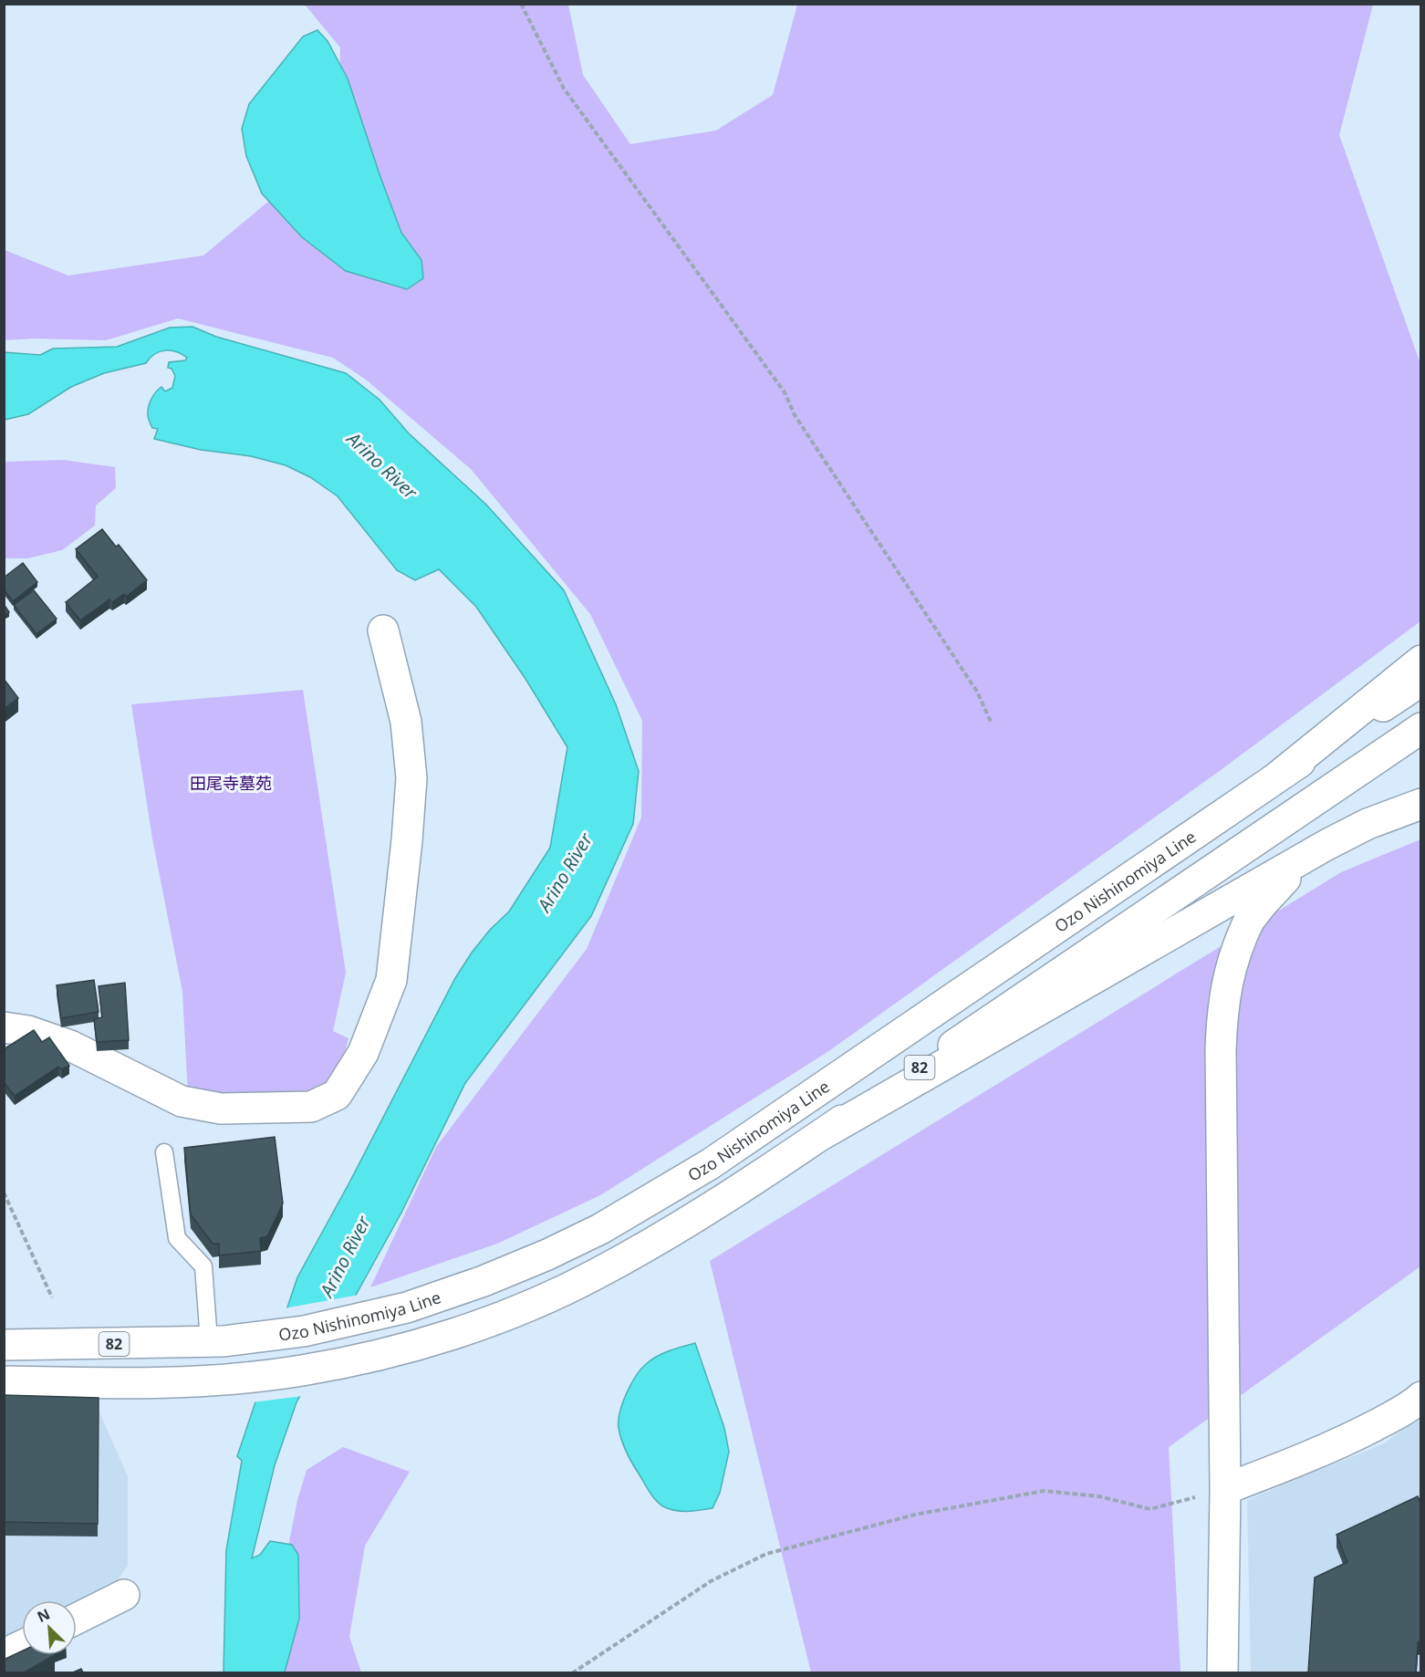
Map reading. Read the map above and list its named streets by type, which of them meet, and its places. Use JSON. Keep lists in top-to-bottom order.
{
  "streets": {
    "main road": ["Ozo Nishinomiya Line", "82"]
  },
  "water": ["Arino River"],
  "parks": ["田尾寺墓苑"],
  "north": "top left"
}
